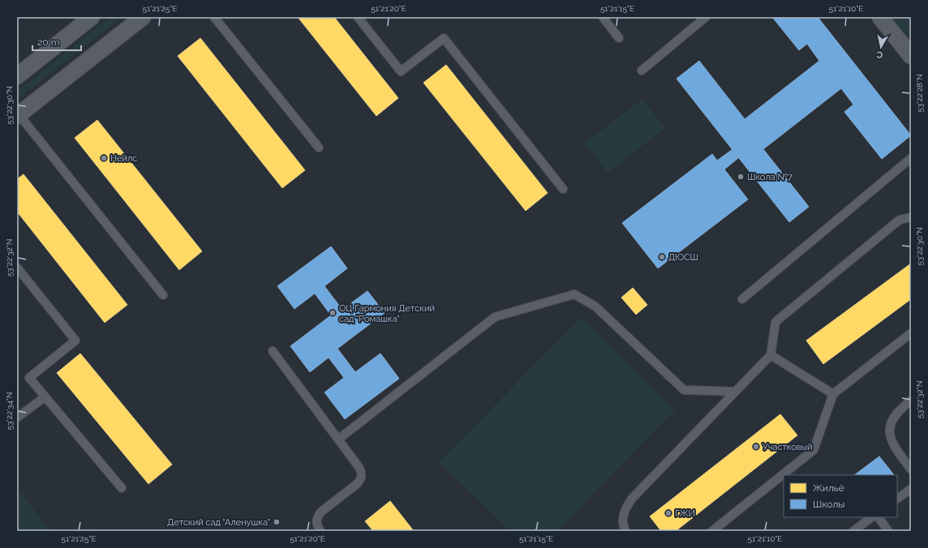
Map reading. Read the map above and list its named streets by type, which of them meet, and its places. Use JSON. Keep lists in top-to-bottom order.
{
  "places": [
    "Нейлс",
    "Школа №7",
    "ДЮСШ",
    "ОЦ Гармония Детский сад \"Ромашка\"",
    "Участковый",
    "ГЖИ",
    "Детский сад \"Аленушка\""
  ],
  "legend": ["Жильё", "Школы"],
  "scale_bar": "20 m",
  "north": "bottom",
  "coordinates": [
    "51°21'25\"E",
    "51°21'20\"E",
    "51°21'15\"E",
    "51°21'10\"E",
    "53°22'28\"N",
    "53°22'30\"N",
    "53°22'32\"N",
    "53°22'34\"N"
  ]
}
